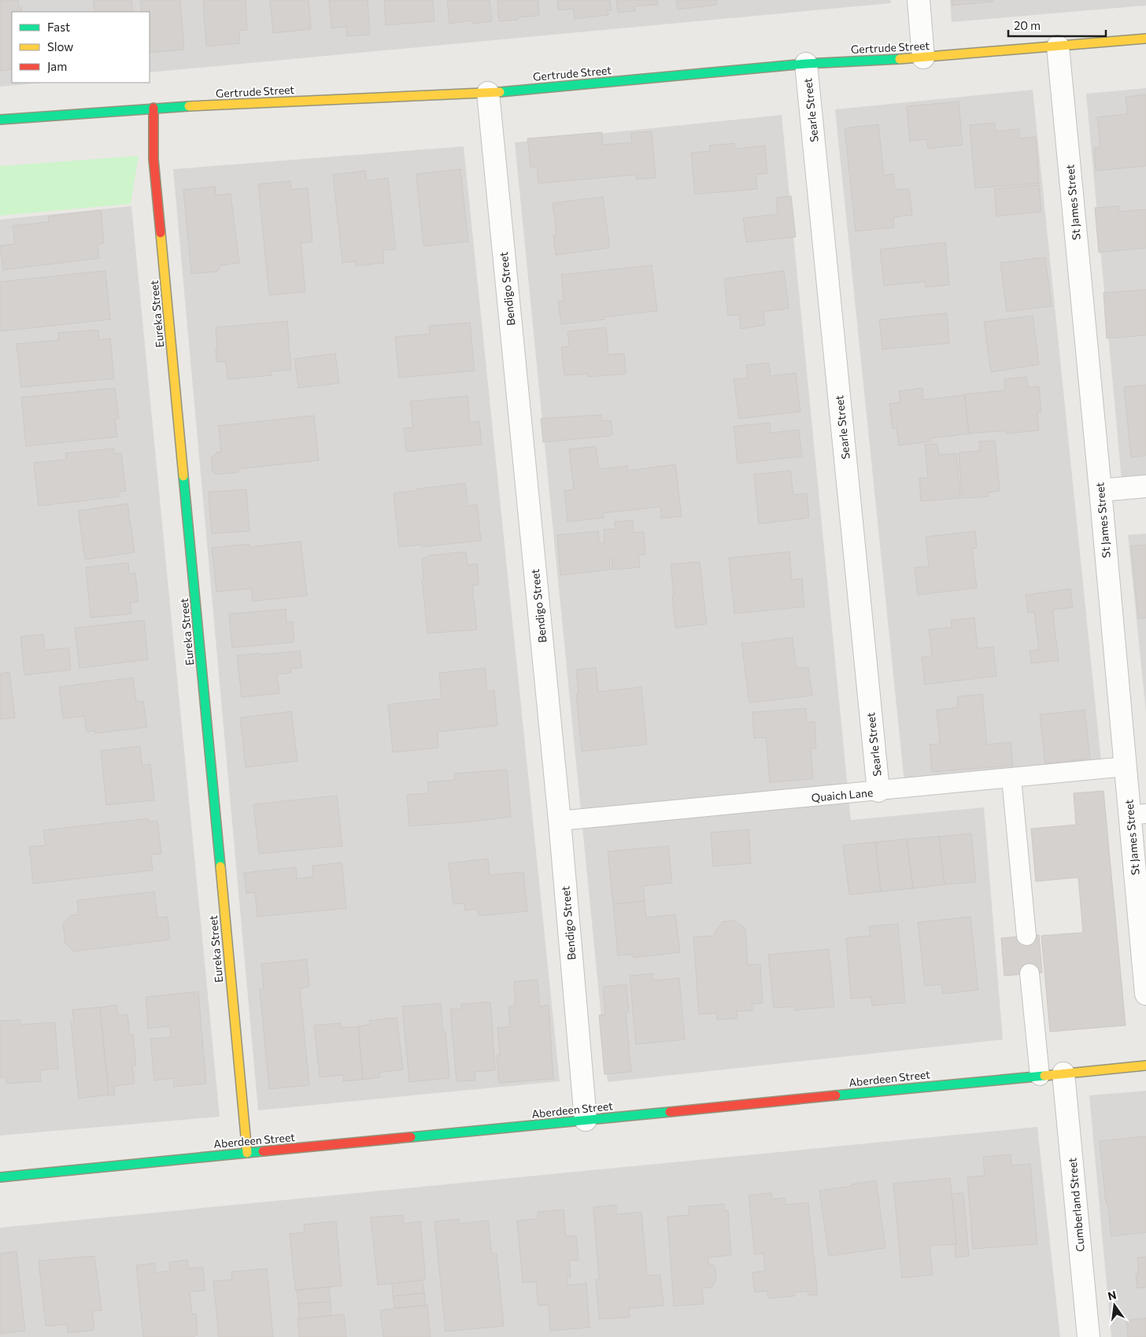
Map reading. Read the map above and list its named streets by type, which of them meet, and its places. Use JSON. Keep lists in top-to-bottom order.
{
  "streets": {
    "street": [
      "Gertrude Street",
      "Searle Street",
      "St James Street",
      "Bendigo Street",
      "Eureka Street",
      "Aberdeen Street",
      "Cumberland Street"
    ],
    "lane": ["Quaich Lane"]
  },
  "crossings": [
    ["Gertrude Street", "Searle Street"],
    ["Gertrude Street", "St James Street"],
    ["Gertrude Street", "Bendigo Street"],
    ["Gertrude Street", "Eureka Street"],
    ["Searle Street", "Quaich Lane"],
    ["St James Street", "Quaich Lane"],
    ["Bendigo Street", "Quaich Lane"],
    ["Bendigo Street", "Aberdeen Street"],
    ["Eureka Street", "Aberdeen Street"],
    ["Aberdeen Street", "Cumberland Street"]
  ],
  "legend": ["Fast", "Slow", "Jam"],
  "scale_bar": "20 m",
  "north": "top"
}
